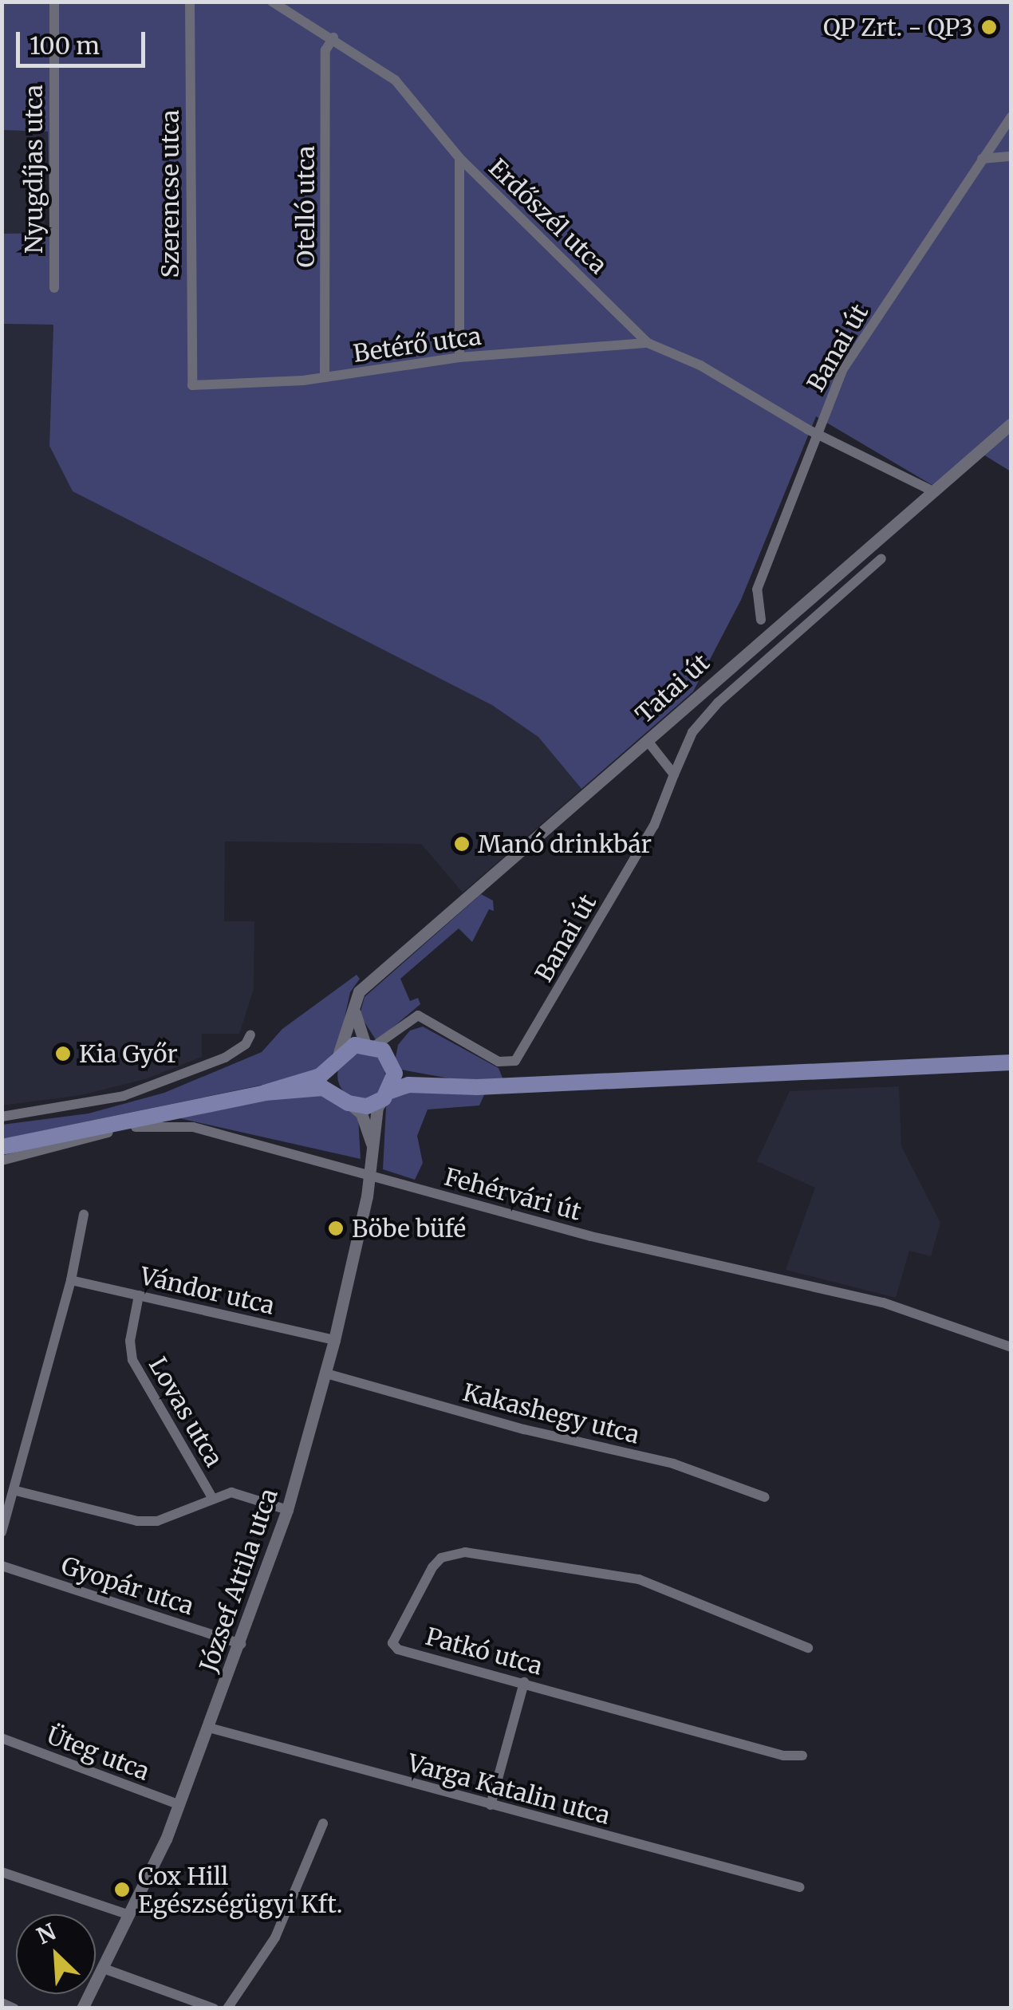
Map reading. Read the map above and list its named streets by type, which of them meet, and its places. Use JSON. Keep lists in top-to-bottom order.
{
  "streets": {
    "street": [
      "Nyugdíjas utca",
      "Szerencse utca",
      "Otelló utca",
      "Erdőszél utca",
      "Betérő utca",
      "Banai út",
      "Tatai út",
      "Fehérvári út",
      "Vándor utca",
      "Lovas utca",
      "Kakashegy utca",
      "József Attila utca",
      "Gyopár utca",
      "Patkó utca",
      "Üteg utca",
      "Varga Katalin utca"
    ]
  },
  "crossings": [
    ["Szerencse utca", "Betérő utca"],
    ["Otelló utca", "Erdőszél utca"],
    ["Otelló utca", "Betérő utca"],
    ["Erdőszél utca", "Betérő utca"],
    ["Erdőszél utca", "Banai út"],
    ["Erdőszél utca", "Tatai út"],
    ["Banai út", "Tatai út"],
    ["Tatai út", "József Attila utca"],
    ["Fehérvári út", "József Attila utca"],
    ["Vándor utca", "Lovas utca"],
    ["Vándor utca", "József Attila utca"],
    ["Kakashegy utca", "József Attila utca"],
    ["József Attila utca", "Gyopár utca"],
    ["József Attila utca", "Üteg utca"],
    ["József Attila utca", "Varga Katalin utca"]
  ],
  "places": [
    "QP Zrt. - QP3",
    "Manó drinkbár",
    "Kia Győr",
    "Böbe büfé",
    "Cox Hill Egészségügyi Kft."
  ],
  "scale_bar": "100 m",
  "north": "top left"
}
